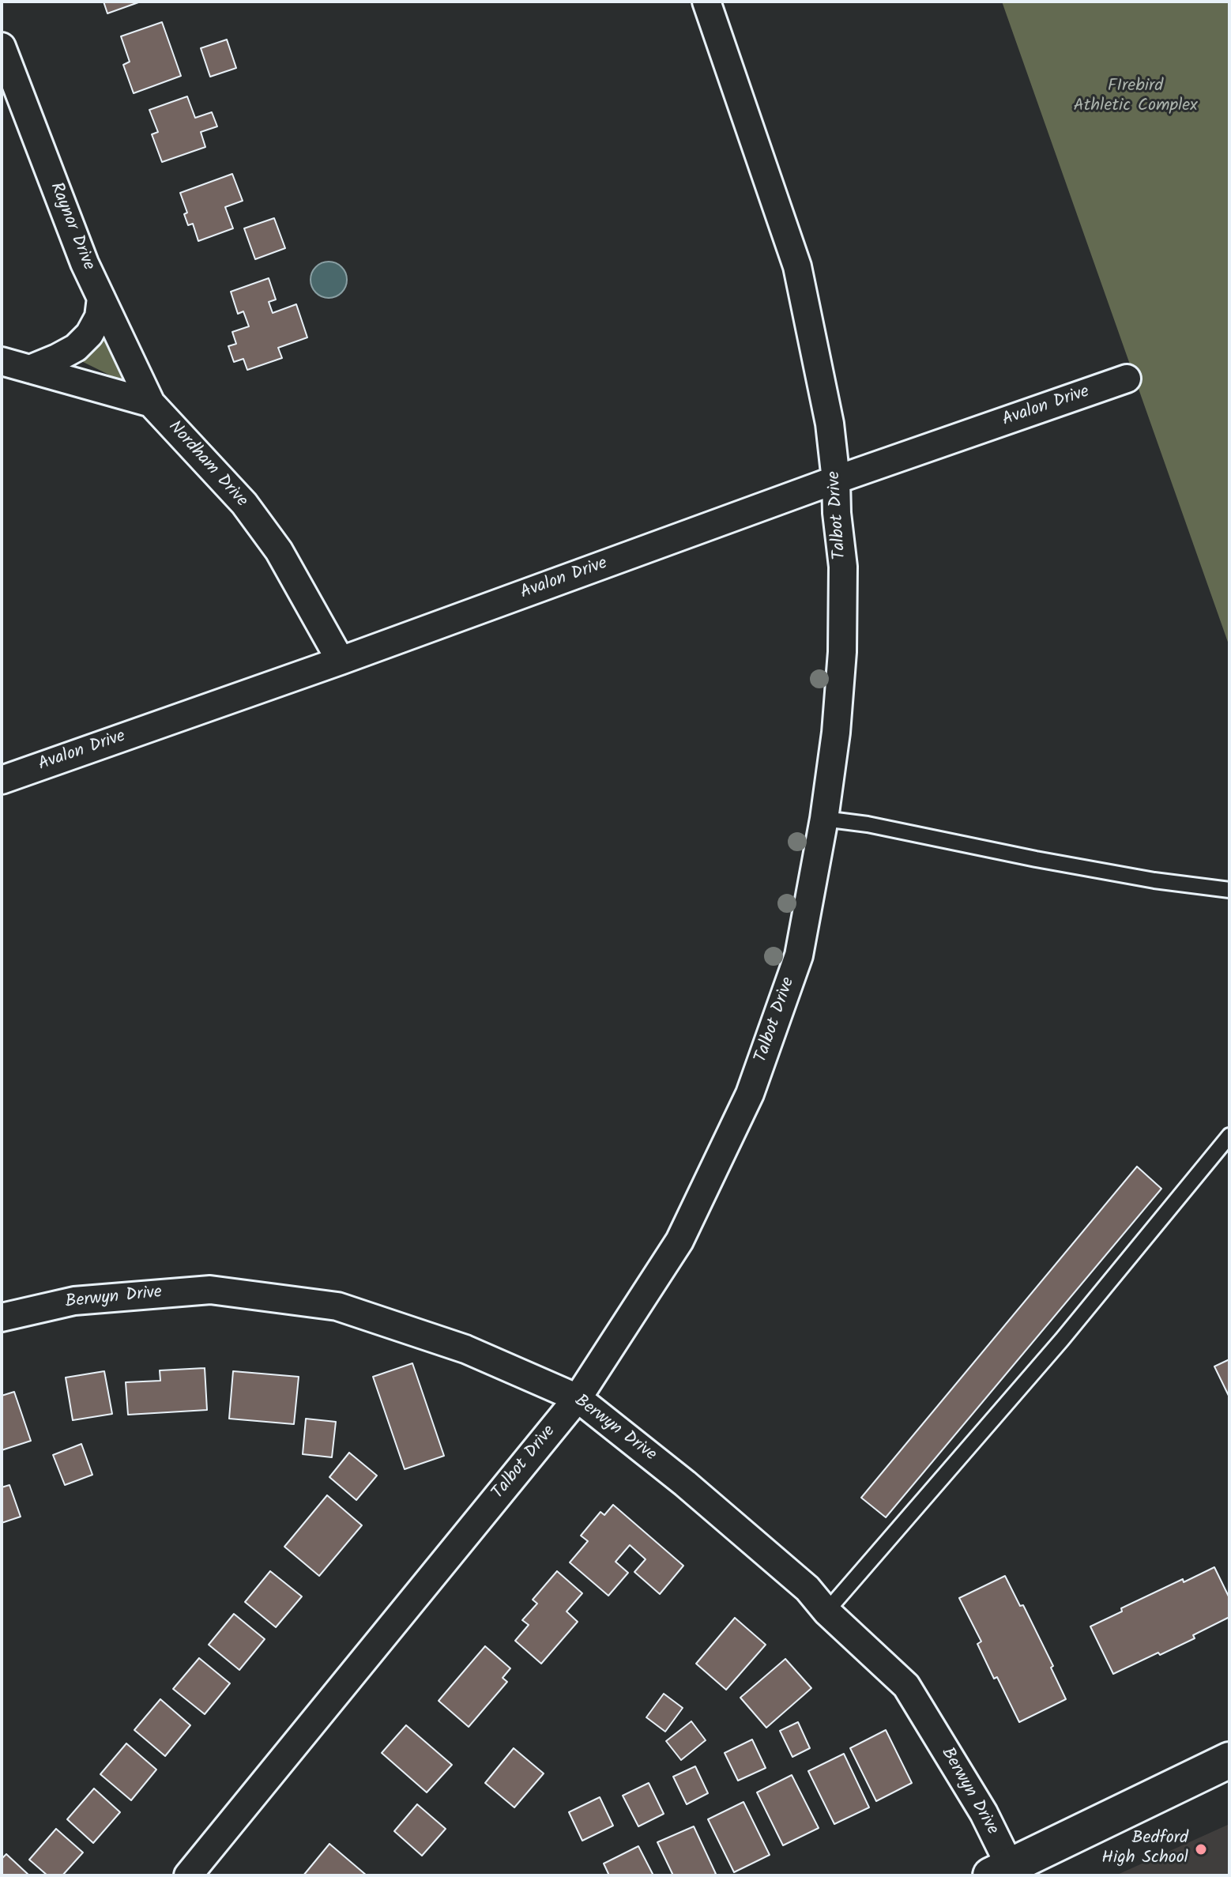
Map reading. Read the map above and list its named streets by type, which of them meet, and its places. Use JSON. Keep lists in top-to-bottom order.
{
  "streets": {
    "street": [
      "Raynor Drive",
      "Avalon Drive",
      "Nordham Drive",
      "Talbot Drive",
      "Berwyn Drive"
    ]
  },
  "crossings": [
    ["Raynor Drive", "Nordham Drive"],
    ["Avalon Drive", "Nordham Drive"],
    ["Avalon Drive", "Talbot Drive"],
    ["Talbot Drive", "Berwyn Drive"]
  ],
  "parks": ["FIrebird Athletic Complex"],
  "places": ["Bedford High School"]
}
